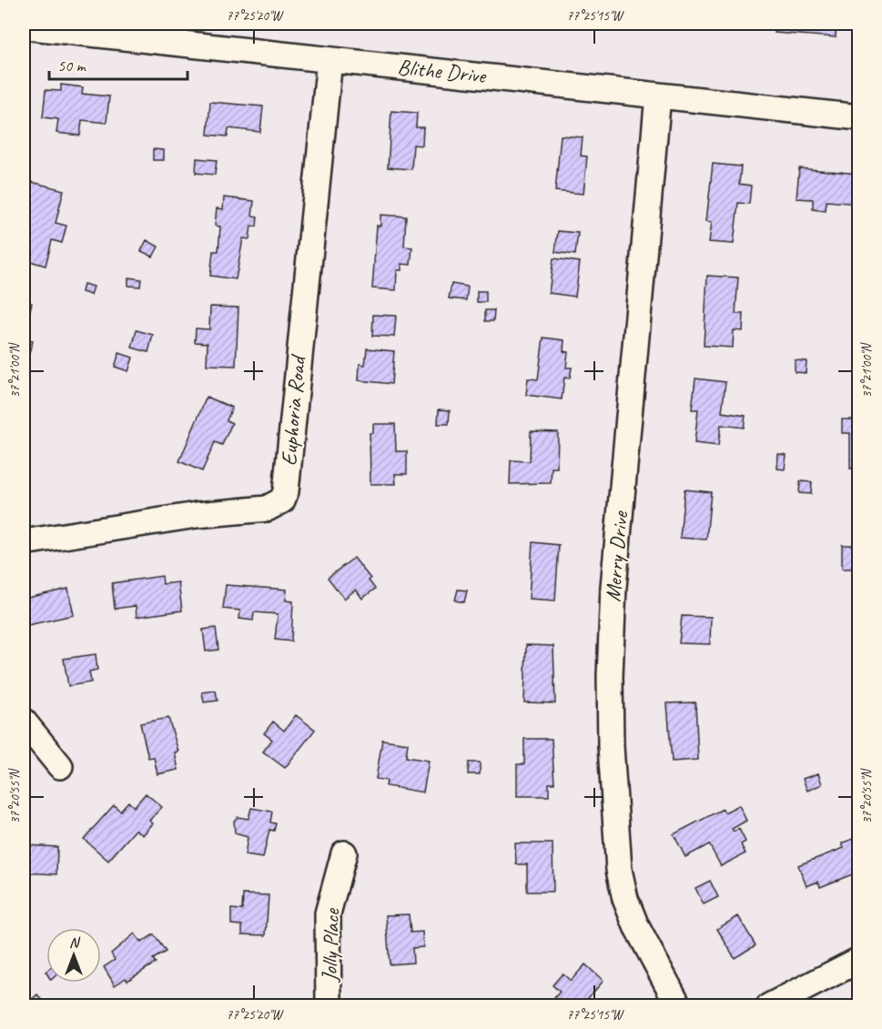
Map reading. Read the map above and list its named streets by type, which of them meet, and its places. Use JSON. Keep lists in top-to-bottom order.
{
  "streets": {
    "street": [
      "Blithe Drive",
      "Euphoria Road",
      "Merry Drive",
      "Jolly Place"
    ]
  },
  "crossings": [
    ["Blithe Drive", "Euphoria Road"],
    ["Blithe Drive", "Merry Drive"]
  ],
  "scale_bar": "50 m",
  "north": "top",
  "coordinates": [
    "77°25'20\"W",
    "77°25'15\"W",
    "37°21'00\"N",
    "37°20'55\"N"
  ]
}
